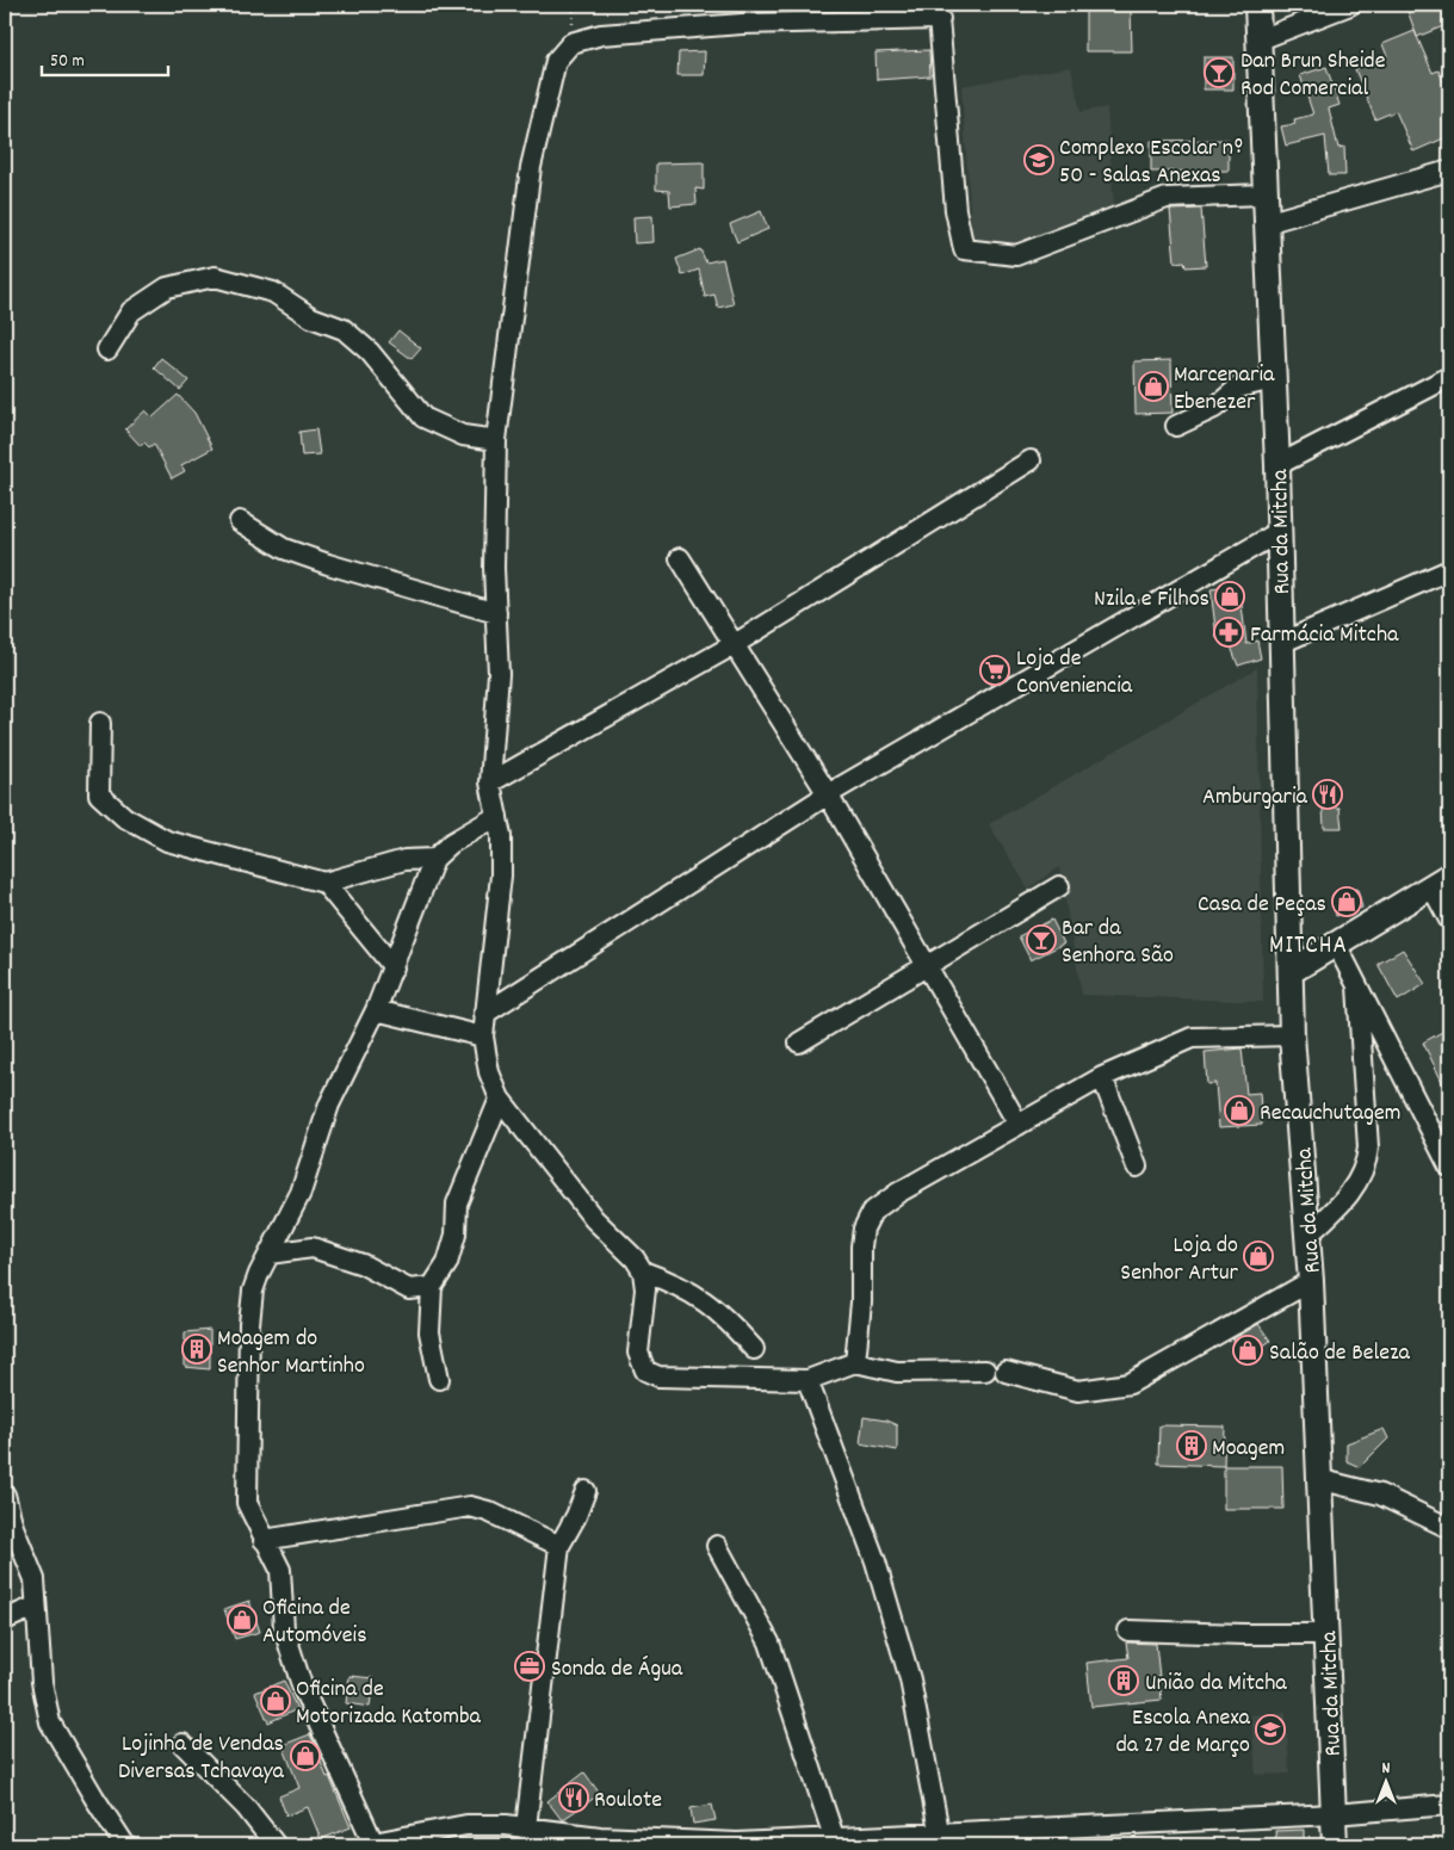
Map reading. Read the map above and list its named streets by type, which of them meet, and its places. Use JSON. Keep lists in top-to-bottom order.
{
  "streets": {
    "main road": ["Rua da Mitcha"]
  },
  "districts": ["MITCHA"],
  "places": {
    "bar": ["Dan Brun Sheide Rod Comercial", "Bar da Senhora São"],
    "school or university": ["Complexo Escolar nº 50 - Salas Anexas", "Escola Anexa da 27 de Março"],
    "shop": [
      "Marcenaria Ebenezer",
      "Nzila e Filhos",
      "Casa de Peças",
      "Recauchutagem",
      "Loja do Senhor Artur",
      "Salão de Beleza",
      "Oficina de Automóveis",
      "Oficina de Motorizada Katomba",
      "Lojinha de Vendas Diversas Tchavaya"
    ],
    "pharmacy": ["Farmácia Mitcha"],
    "supermarket": ["Loja de Conveniencia"],
    "restaurant": ["Amburgaria", "Roulote"],
    "building": ["Moagem do Senhor Martinho", "Moagem", "União da Mitcha"],
    "office": ["Sonda de Água"]
  },
  "scale_bar": "50 m",
  "north": "top"
}
